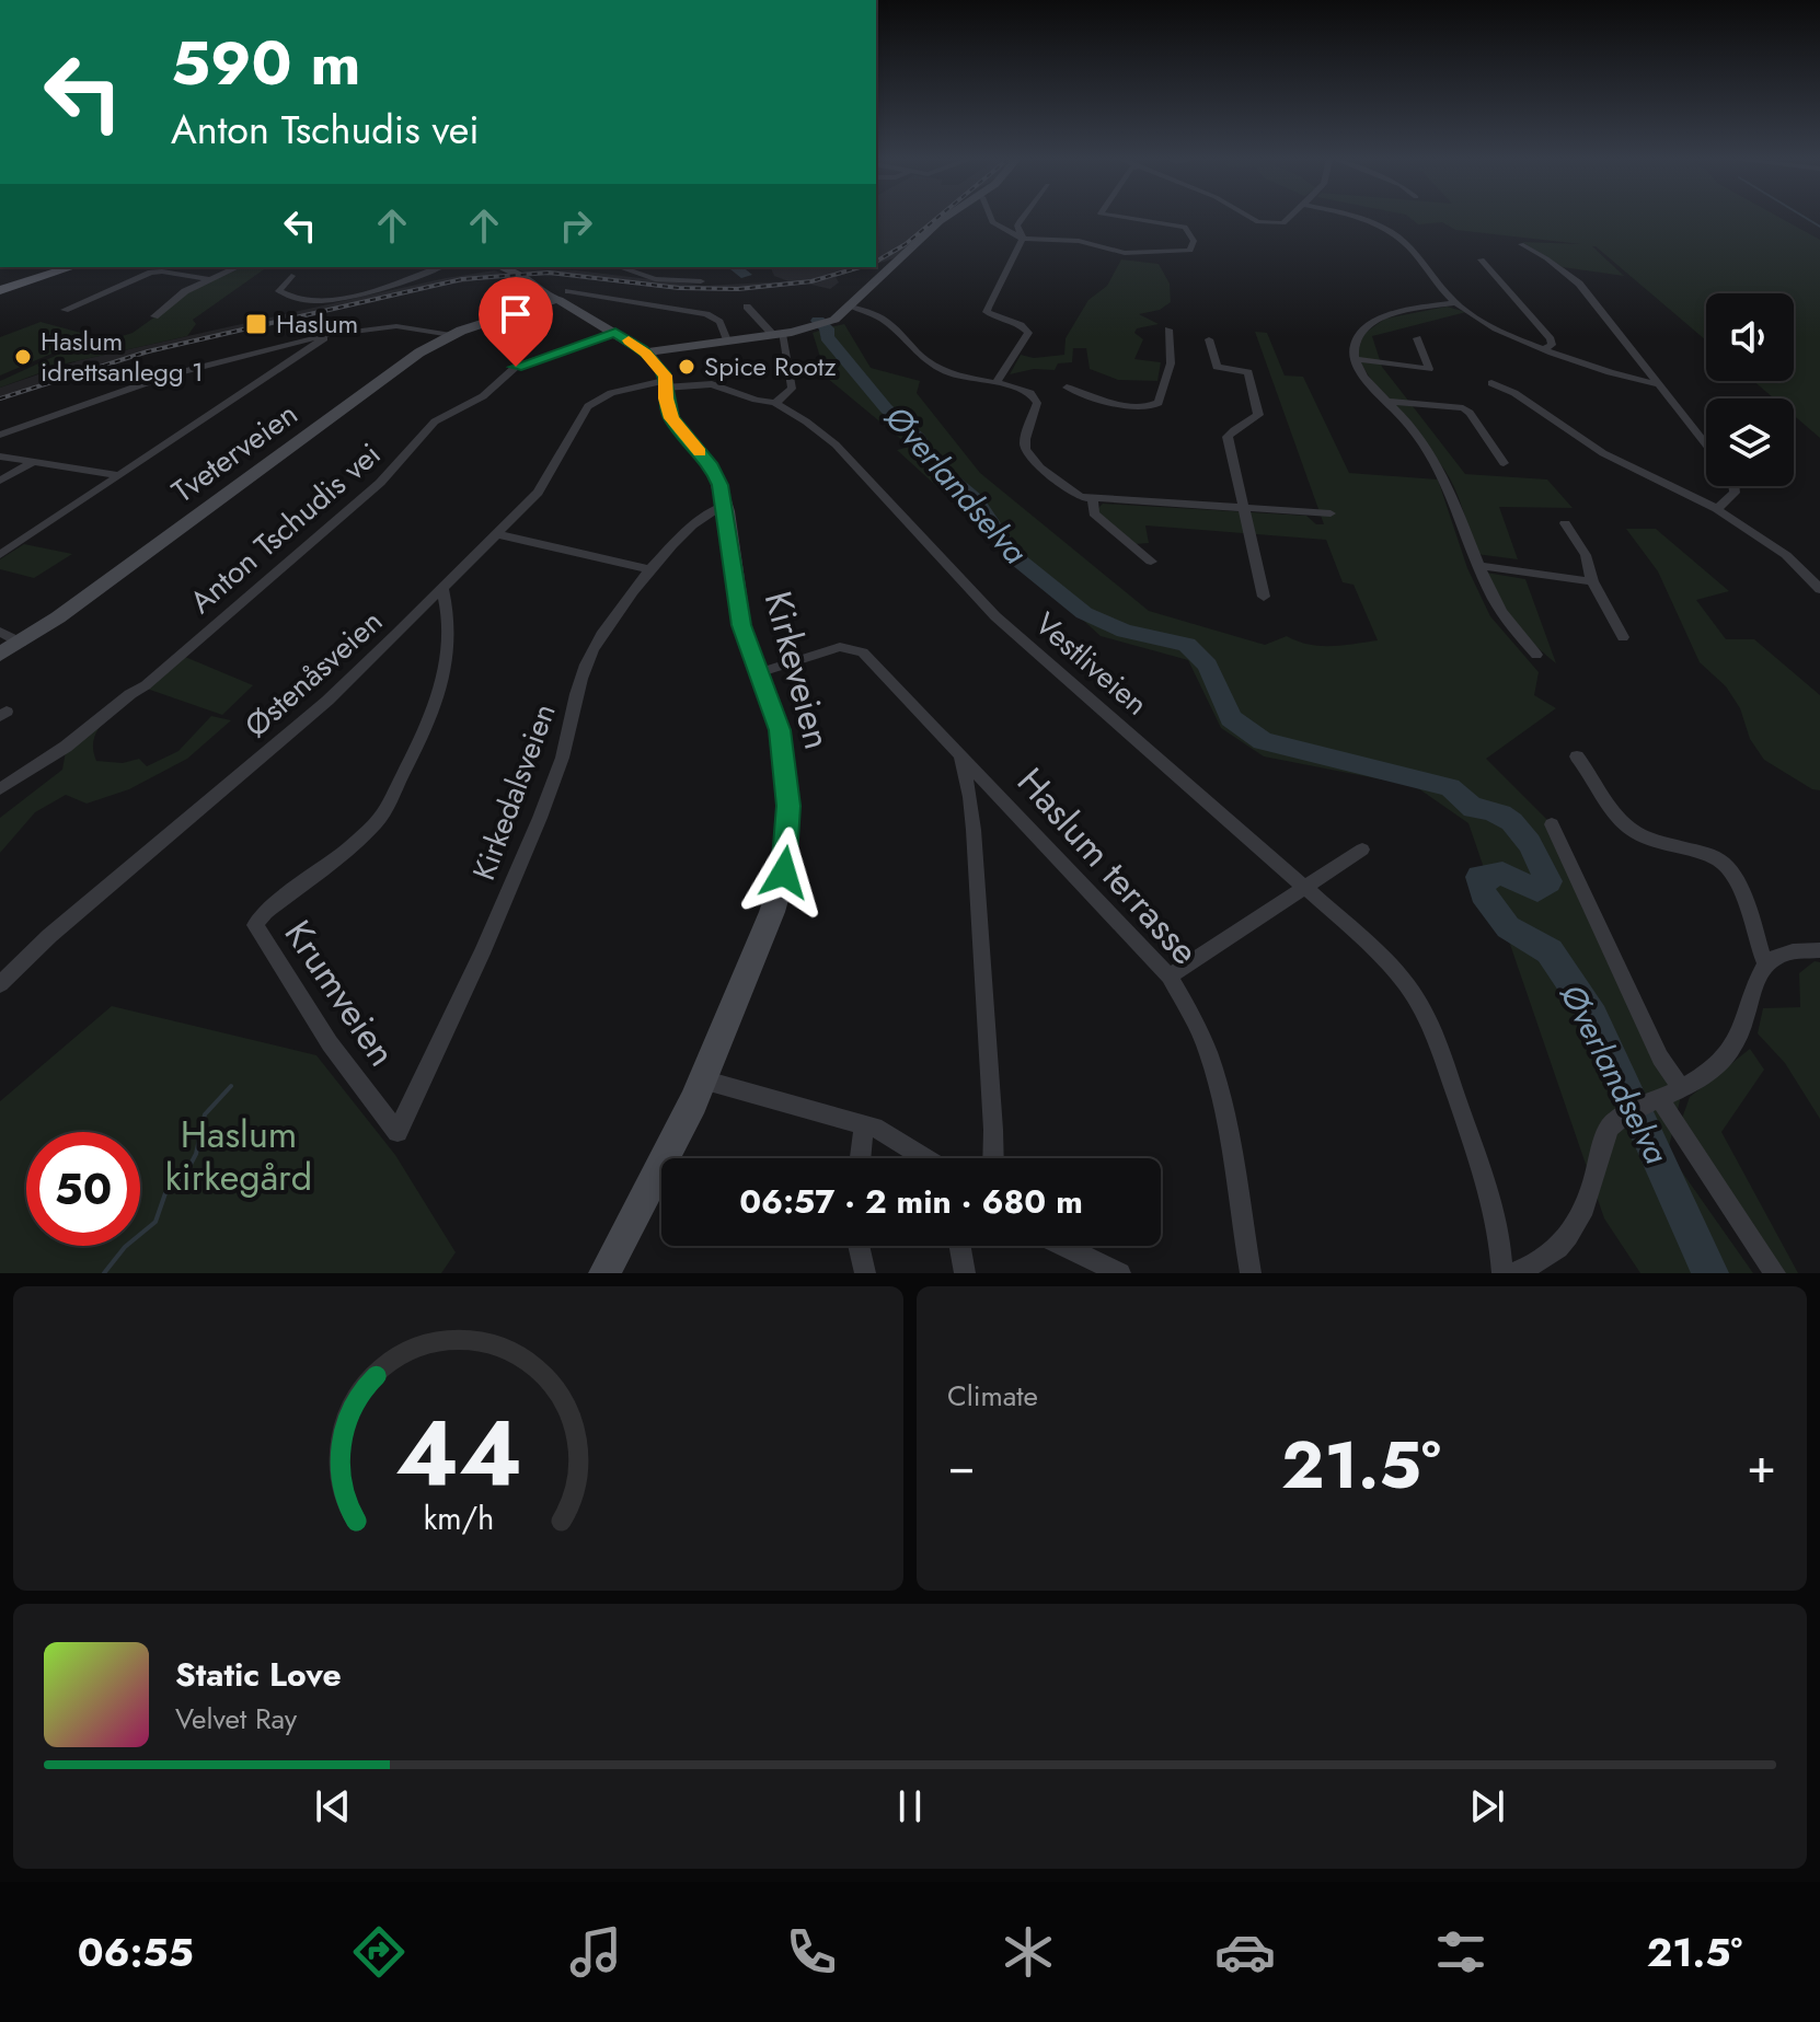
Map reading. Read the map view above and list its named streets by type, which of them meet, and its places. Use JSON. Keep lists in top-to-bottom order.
{
  "streets": {
    "street": [
      "Tveterveien",
      "Anton Tschudis vei",
      "Vestliveien",
      "Kirkeveien",
      "Østenåsveien",
      "Kirkedalsveien",
      "Haslum terrasse",
      "Krumveien"
    ]
  },
  "crossings": [
    ["Vestliveien", "Kirkeveien"],
    ["Vestliveien", "Østenåsveien"],
    ["Kirkeveien", "Østenåsveien"],
    ["Kirkeveien", "Kirkedalsveien"],
    ["Kirkeveien", "Haslum terrasse"],
    ["Østenåsveien", "Krumveien"],
    ["Kirkedalsveien", "Krumveien"]
  ],
  "water": ["Øverlandselva"],
  "parks": ["Haslum kirkegård"],
  "places": {
    "transit": ["Haslum"],
    "other": ["Haslum idrettsanlegg 1", "Spice Rootz"]
  },
  "page": {
    "turn": ["590 m", "Anton Tschudis vei"],
    "limit": "50",
    "trip": "06:57 · 2 min · 680 m",
    "tile": "Climate",
    "heat": ["−", "21.5°", "+"],
    "song": ["Static Love", "Velvet Ray"],
    "tabs": ["06:55", "21.5°"],
    "gauge": ["44", "km/h"]
  }
}
